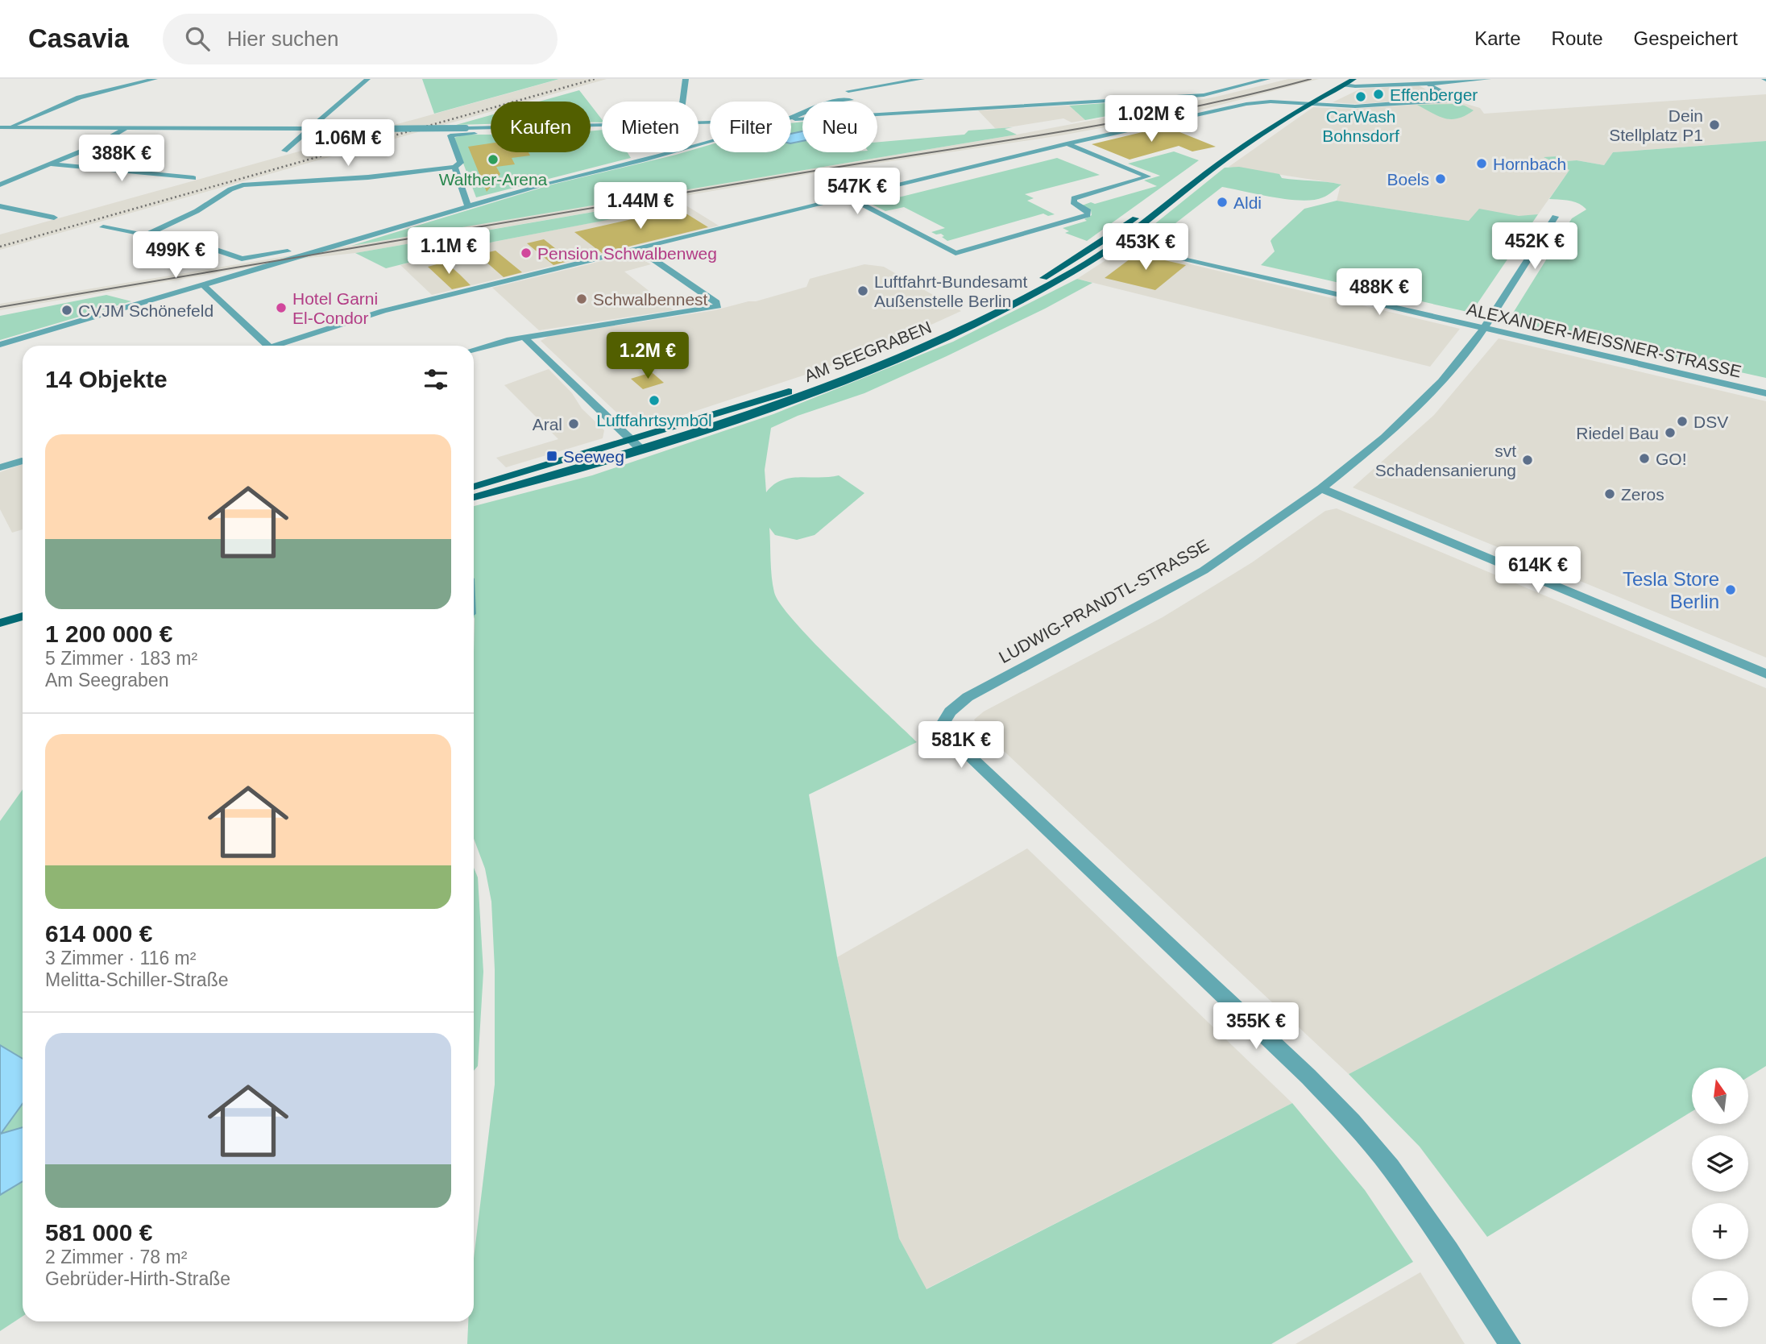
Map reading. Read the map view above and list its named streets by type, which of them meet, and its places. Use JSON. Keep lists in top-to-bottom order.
{
  "streets": {
    "main road": ["AM SEEGRABEN"],
    "street": ["ALEXANDER-MEISSNER-STRASSE", "LUDWIG-PRANDTL-STRASSE"]
  },
  "crossings": [
    ["ALEXANDER-MEISSNER-STRASSE", "AM SEEGRABEN"],
    ["ALEXANDER-MEISSNER-STRASSE", "LUDWIG-PRANDTL-STRASSE"]
  ],
  "places": {
    "other": [
      "Effenberger",
      "CarWash Bohnsdorf",
      "Dein Stellplatz P1",
      "Walther-Arena",
      "Hornbach",
      "Boels",
      "Aldi",
      "Pension Schwalbenweg",
      "Luftfahrt-Bundesamt Außenstelle Berlin",
      "Schwalbennest",
      "Hotel Garni El-Condor",
      "CVJM Schönefeld",
      "Luftfahrtsymbol",
      "DSV",
      "Aral",
      "Riedel Bau",
      "GO!",
      "svt Schadensanierung",
      "Zeros",
      "Tesla Store Berlin"
    ],
    "transit": ["Seeweg"]
  },
  "north": "top",
  "page": {
    "header": "Casavia",
    "search": "Hier suchen",
    "nav": ["Karte", "Route", "Gespeichert"],
    "price": [
      "1.02M €",
      "1.06M €",
      "388K €",
      "547K €",
      "1.44M €",
      "452K €",
      "453K €",
      "1.1M €",
      "499K €",
      "488K €",
      "1.2M €",
      "614K €",
      "581K €",
      "355K €"
    ],
    "chip": [
      "Kaufen",
      "Mieten",
      "Filter",
      "Neu"
    ],
    "heading": "14 Objekte",
    "list": [
      {
        "name": "1 200 000 €",
        "note": "5 Zimmer · 183 m² · Am Seegraben"
      },
      {
        "name": "614 000 €",
        "note": "3 Zimmer · 116 m² · Melitta-Schiller-Straße"
      },
      {
        "name": "581 000 €",
        "note": "2 Zimmer · 78 m² · Gebrüder-Hirth-Straße"
      }
    ],
    "map_buttons": ["+", "−"]
  }
}
